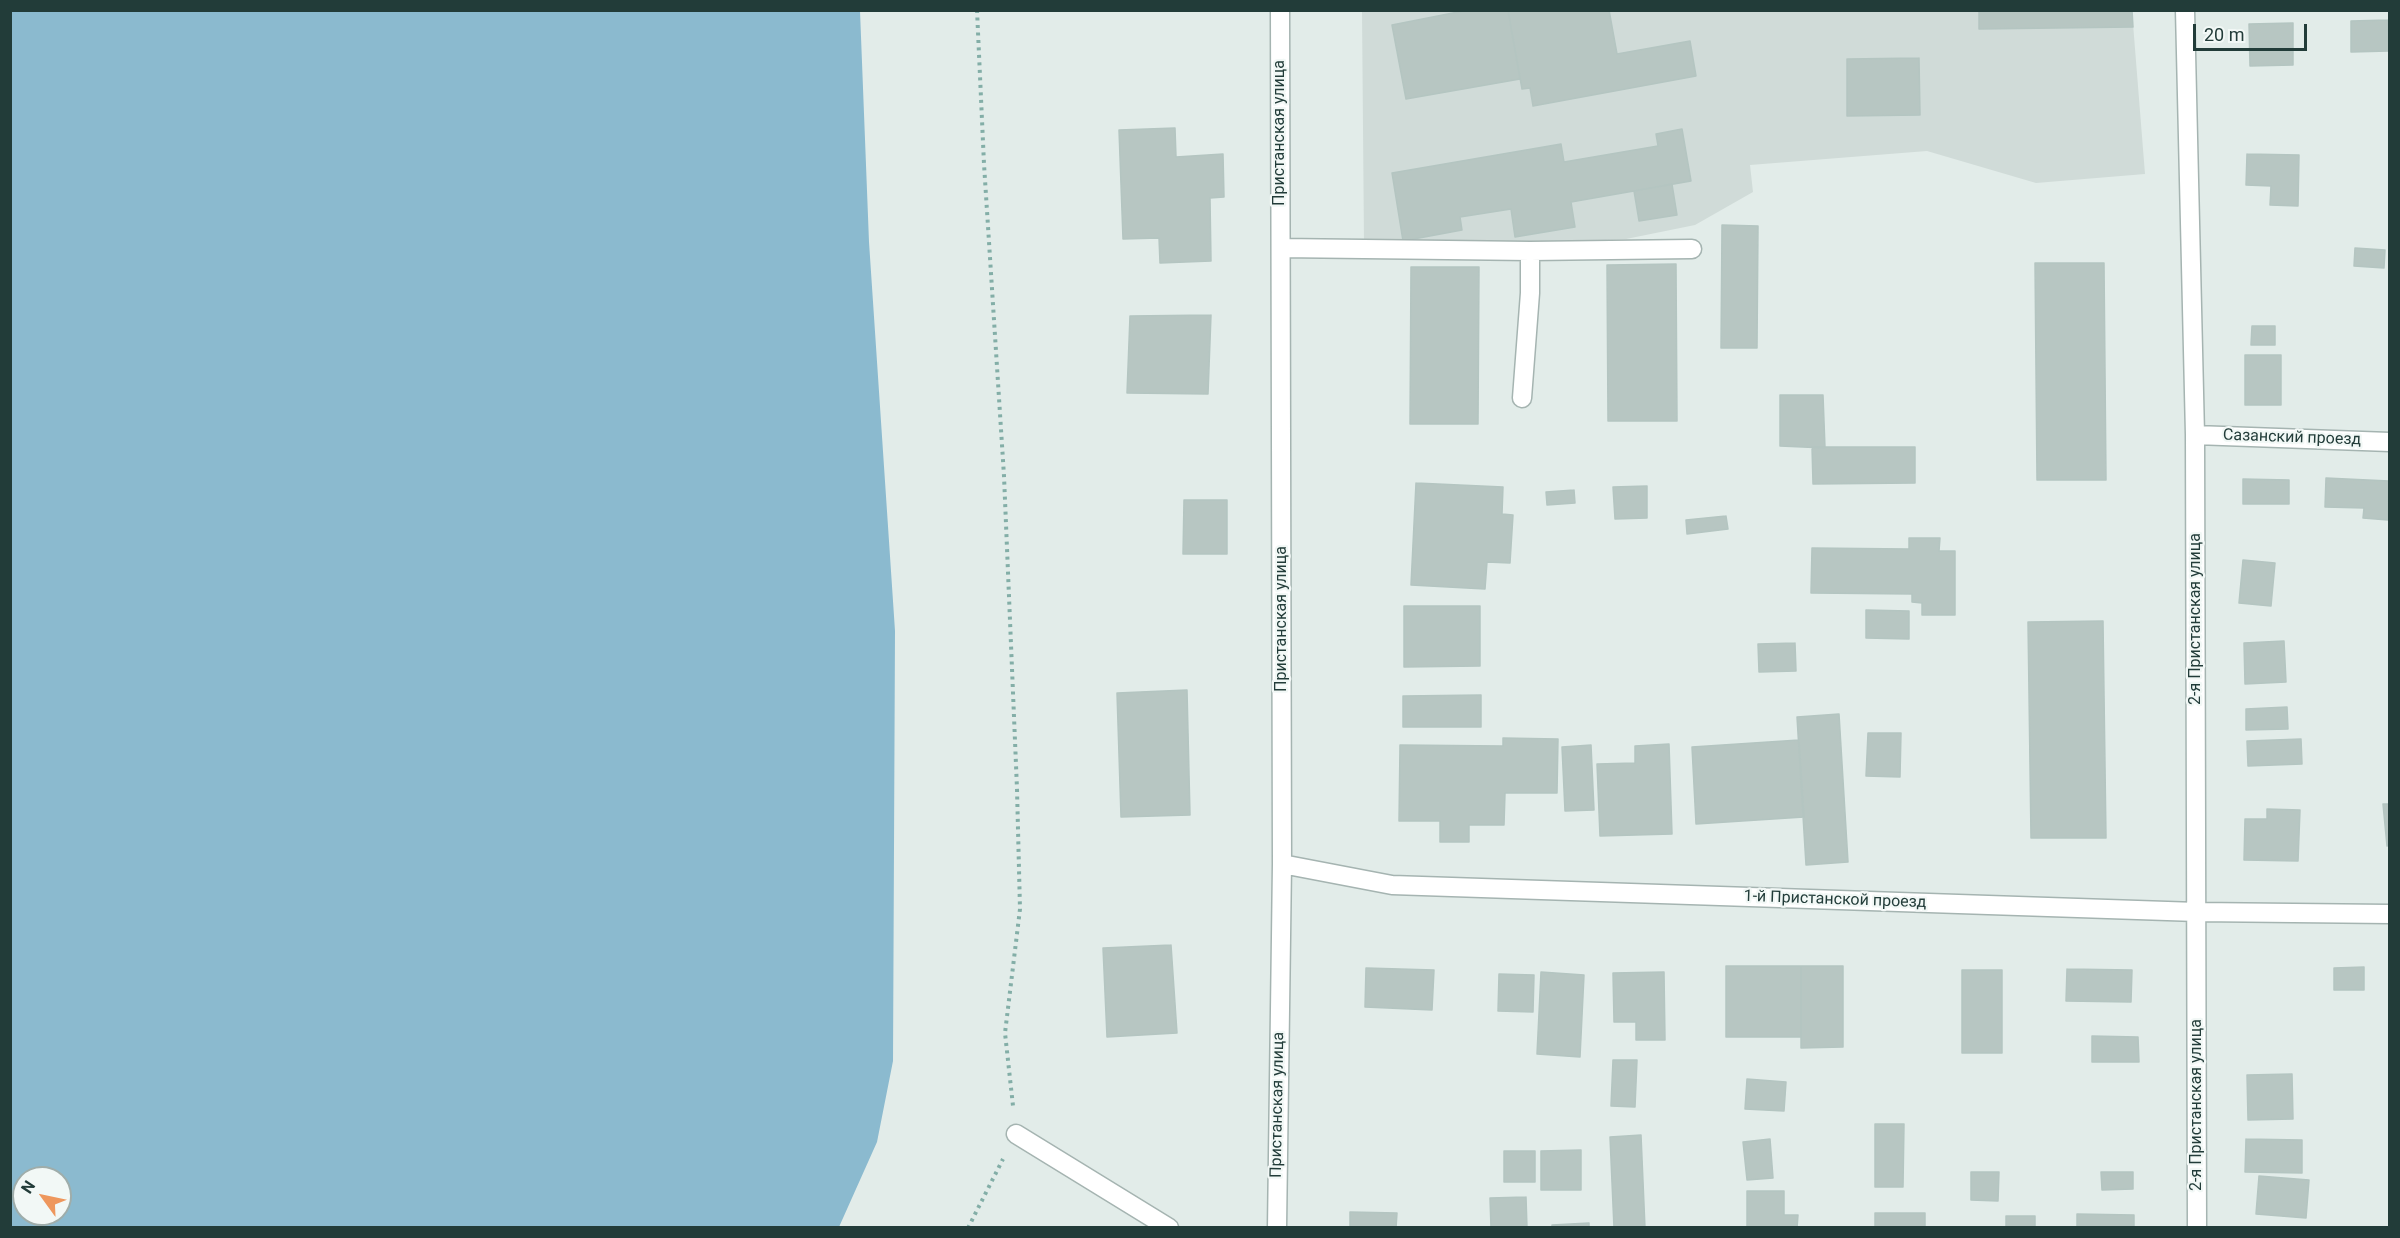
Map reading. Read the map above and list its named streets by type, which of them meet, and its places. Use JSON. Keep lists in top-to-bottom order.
{
  "streets": {
    "street": [
      "Пристанская улица",
      "Сазанский проезд",
      "2-я Пристанская улица",
      "1-й Пристанской проезд"
    ]
  },
  "crossings": [
    ["Пристанская улица", "1-й Пристанской проезд"],
    ["Сазанский проезд", "2-я Пристанская улица"],
    ["2-я Пристанская улица", "1-й Пристанской проезд"]
  ],
  "scale_bar": "20 m",
  "north": "top left"
}
